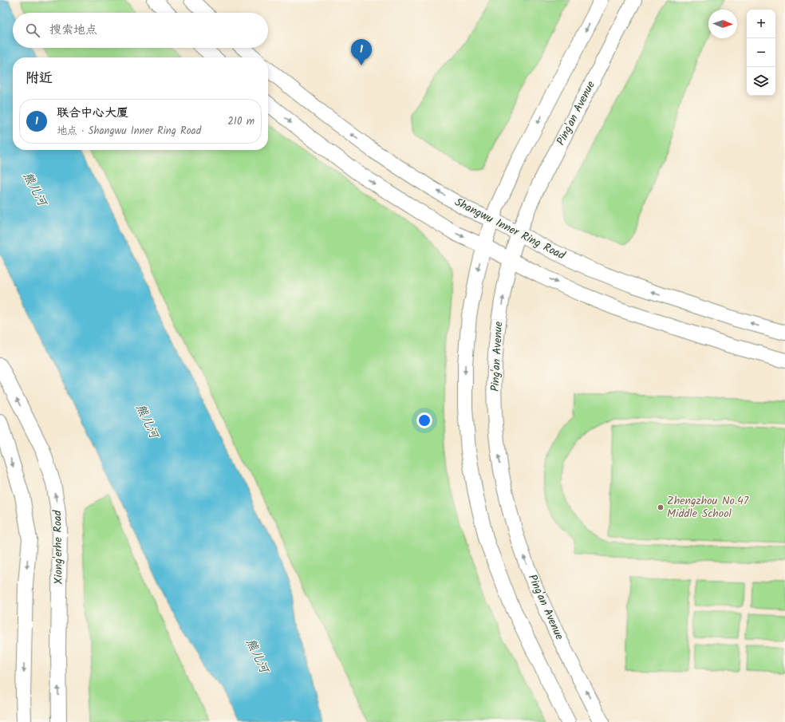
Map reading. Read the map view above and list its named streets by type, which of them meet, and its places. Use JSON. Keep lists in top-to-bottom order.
{
  "streets": {
    "street": ["Ping'an Avenue", "Shangwu Inner Ring Road", "Xiong'erhe Road"]
  },
  "crossings": [
    ["Ping'an Avenue", "Shangwu Inner Ring Road"]
  ],
  "water": ["熊儿河"],
  "places": ["Zhengzhou No.47 Middle School"],
  "north": "right",
  "page": {
    "map_buttons": ["+", "−"],
    "search": "搜索地点",
    "pins": "1",
    "heading": "附近",
    "list": [
      {
        "mark": "1",
        "name": "联合中心大厦",
        "note": "地点 · Shangwu Inner Ring Road",
        "value": "210 m"
      }
    ]
  }
}
